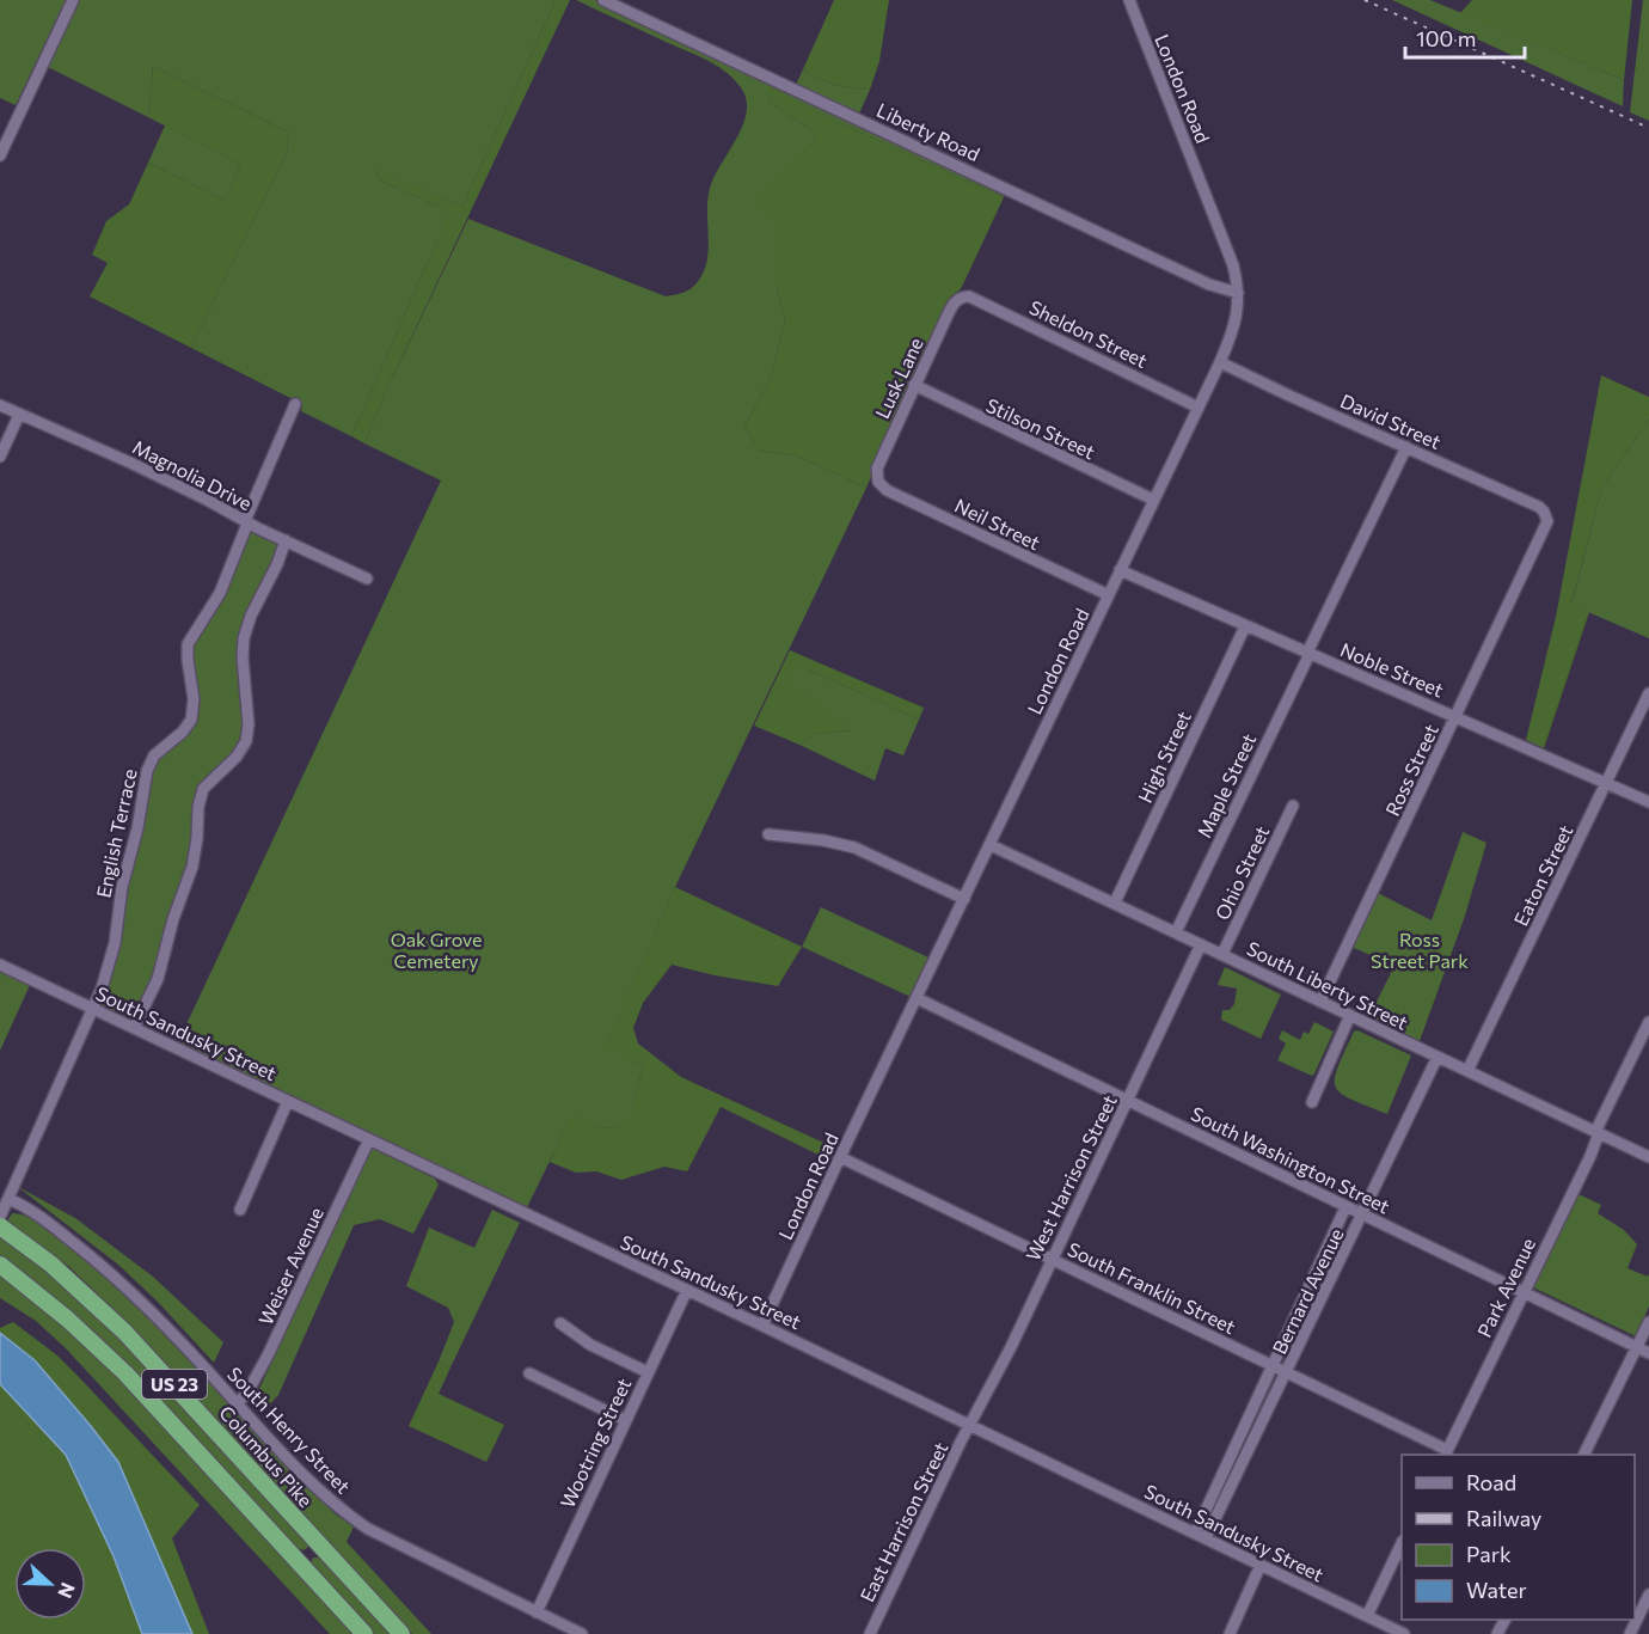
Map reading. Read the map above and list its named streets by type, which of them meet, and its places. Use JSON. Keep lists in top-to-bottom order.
{
  "streets": {
    "highway": ["US 23", "Columbus Pike"],
    "street": [
      "London Road",
      "Liberty Road",
      "Sheldon Street",
      "Lusk Lane",
      "David Street",
      "Stilson Street",
      "Magnolia Drive",
      "Neil Street",
      "Noble Street",
      "High Street",
      "Ross Street",
      "Maple Street",
      "English Terrace",
      "Ohio Street",
      "Eaton Street",
      "South Liberty Street",
      "South Sandusky Street",
      "South Washington Street",
      "West Harrison Street",
      "Weiser Avenue",
      "South Franklin Street",
      "Park Avenue",
      "Bernard Avenue",
      "South Henry Street",
      "Wootring Street",
      "East Harrison Street"
    ]
  },
  "crossings": [
    ["London Road", "Liberty Road"],
    ["London Road", "Sheldon Street"],
    ["London Road", "David Street"],
    ["London Road", "Stilson Street"],
    ["London Road", "Neil Street"],
    ["London Road", "Noble Street"],
    ["London Road", "South Liberty Street"],
    ["London Road", "South Sandusky Street"],
    ["London Road", "South Washington Street"],
    ["London Road", "South Franklin Street"],
    ["Sheldon Street", "Lusk Lane"],
    ["Lusk Lane", "Stilson Street"],
    ["Lusk Lane", "Neil Street"],
    ["David Street", "Ross Street"],
    ["David Street", "Maple Street"],
    ["Magnolia Drive", "English Terrace"],
    ["Noble Street", "High Street"],
    ["Noble Street", "Ross Street"],
    ["Noble Street", "Maple Street"],
    ["Noble Street", "Eaton Street"],
    ["High Street", "South Liberty Street"],
    ["Ross Street", "South Liberty Street"],
    ["Maple Street", "South Liberty Street"],
    ["English Terrace", "South Sandusky Street"],
    ["English Terrace", "South Henry Street"],
    ["Ohio Street", "South Liberty Street"],
    ["Eaton Street", "South Liberty Street"],
    ["South Liberty Street", "West Harrison Street"],
    ["South Liberty Street", "Park Avenue"],
    ["South Liberty Street", "Bernard Avenue"],
    ["South Sandusky Street", "West Harrison Street"],
    ["South Sandusky Street", "Weiser Avenue"],
    ["South Sandusky Street", "Bernard Avenue"],
    ["South Sandusky Street", "Wootring Street"],
    ["South Sandusky Street", "East Harrison Street"],
    ["South Washington Street", "West Harrison Street"],
    ["South Washington Street", "Park Avenue"],
    ["South Washington Street", "Bernard Avenue"],
    ["West Harrison Street", "South Franklin Street"],
    ["West Harrison Street", "East Harrison Street"],
    ["Weiser Avenue", "South Henry Street"],
    ["South Franklin Street", "Park Avenue"],
    ["South Franklin Street", "Bernard Avenue"],
    ["South Henry Street", "Wootring Street"]
  ],
  "parks": ["Oak Grove Cemetery", "Ross Street Park"],
  "legend": [
    "Road",
    "Railway",
    "Park",
    "Water"
  ],
  "scale_bar": "100 m",
  "north": "right"
}
